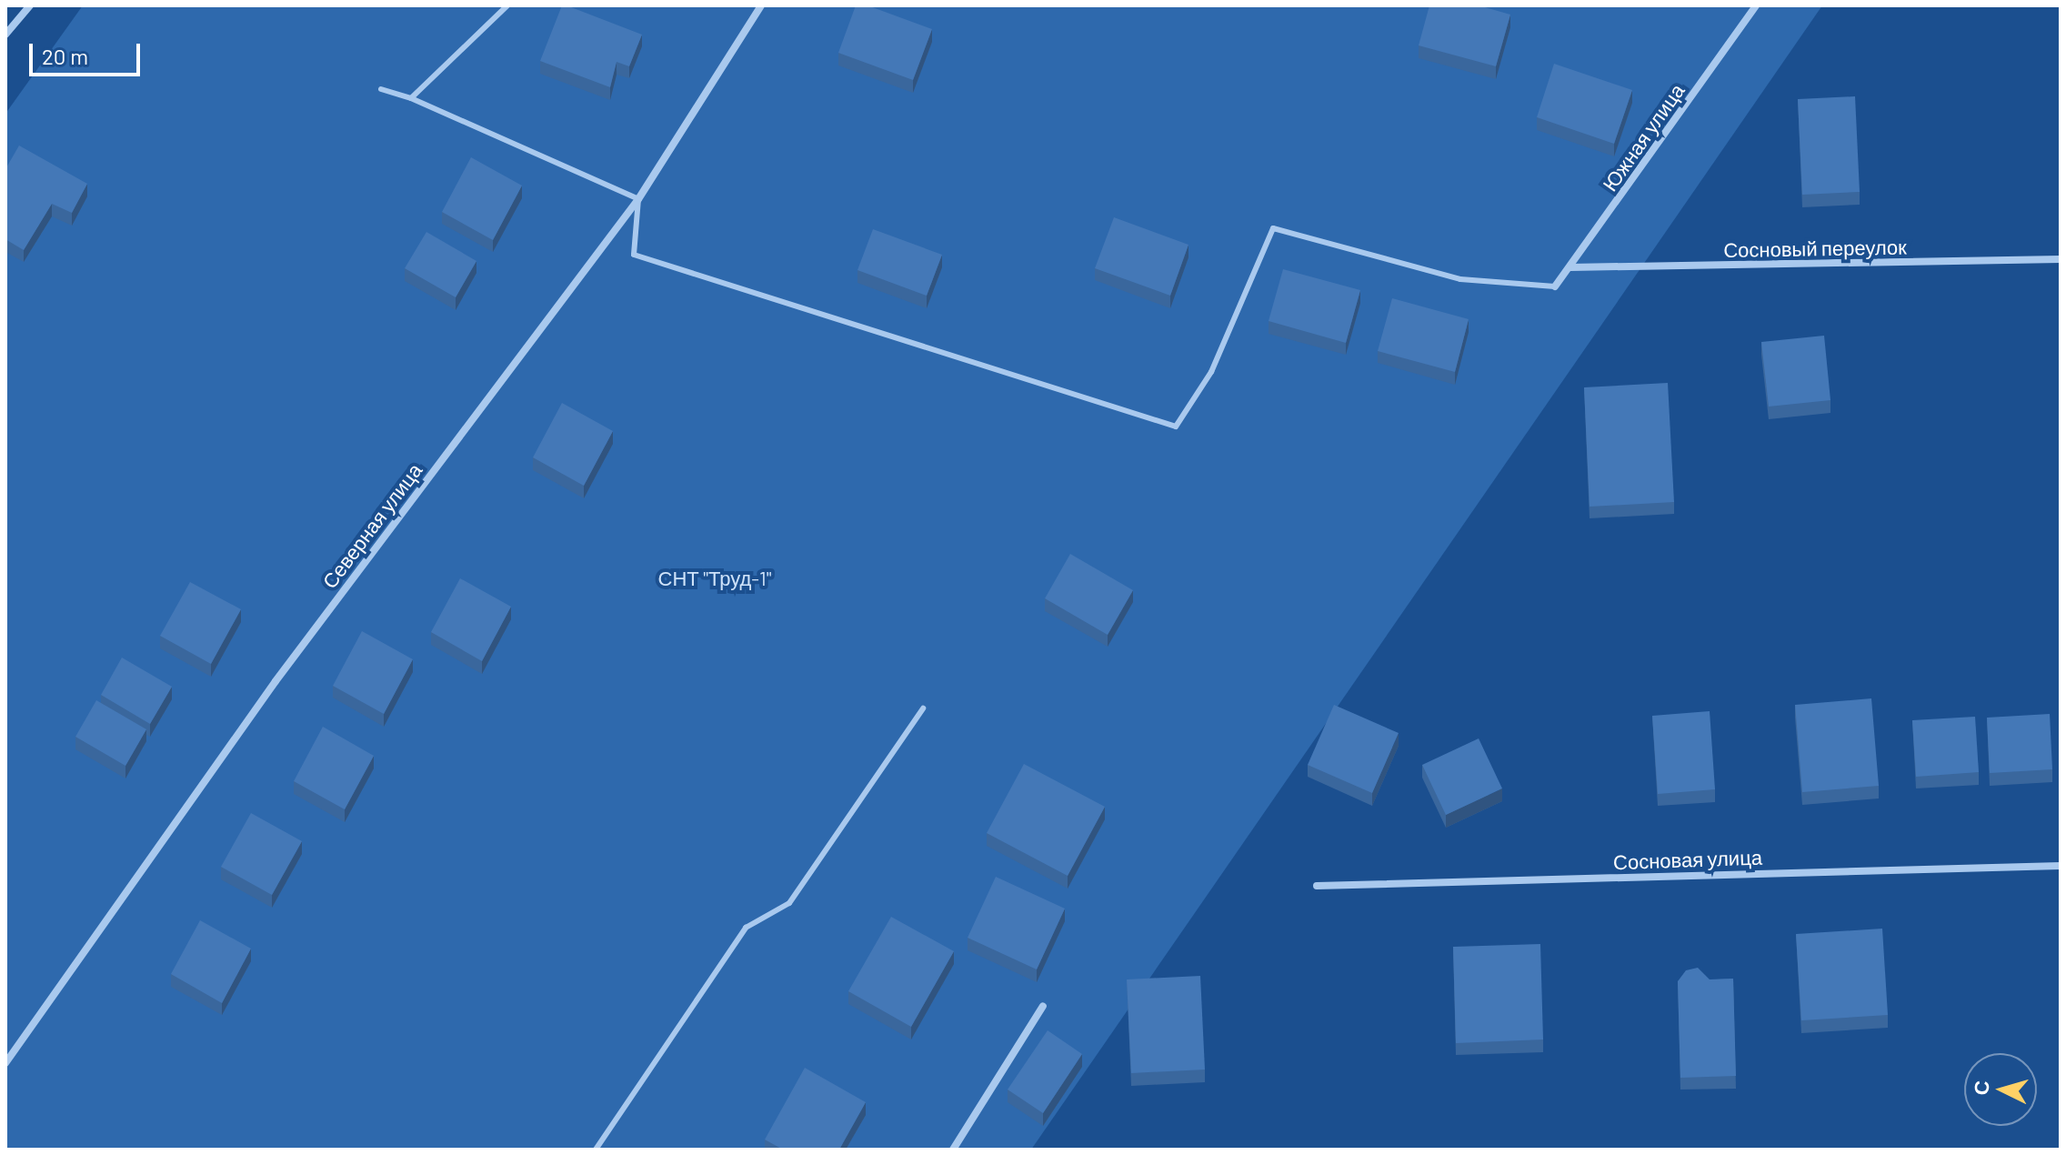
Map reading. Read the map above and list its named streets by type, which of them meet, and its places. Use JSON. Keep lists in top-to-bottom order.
{
  "streets": {
    "street": [
      "Южная улица",
      "Сосновый переулок",
      "Северная улица",
      "Сосновая улица"
    ]
  },
  "crossings": [
    ["Южная улица", "Сосновый переулок"]
  ],
  "parks": ["СНТ \"Труд-1\""],
  "scale_bar": "20 m",
  "north": "left"
}
